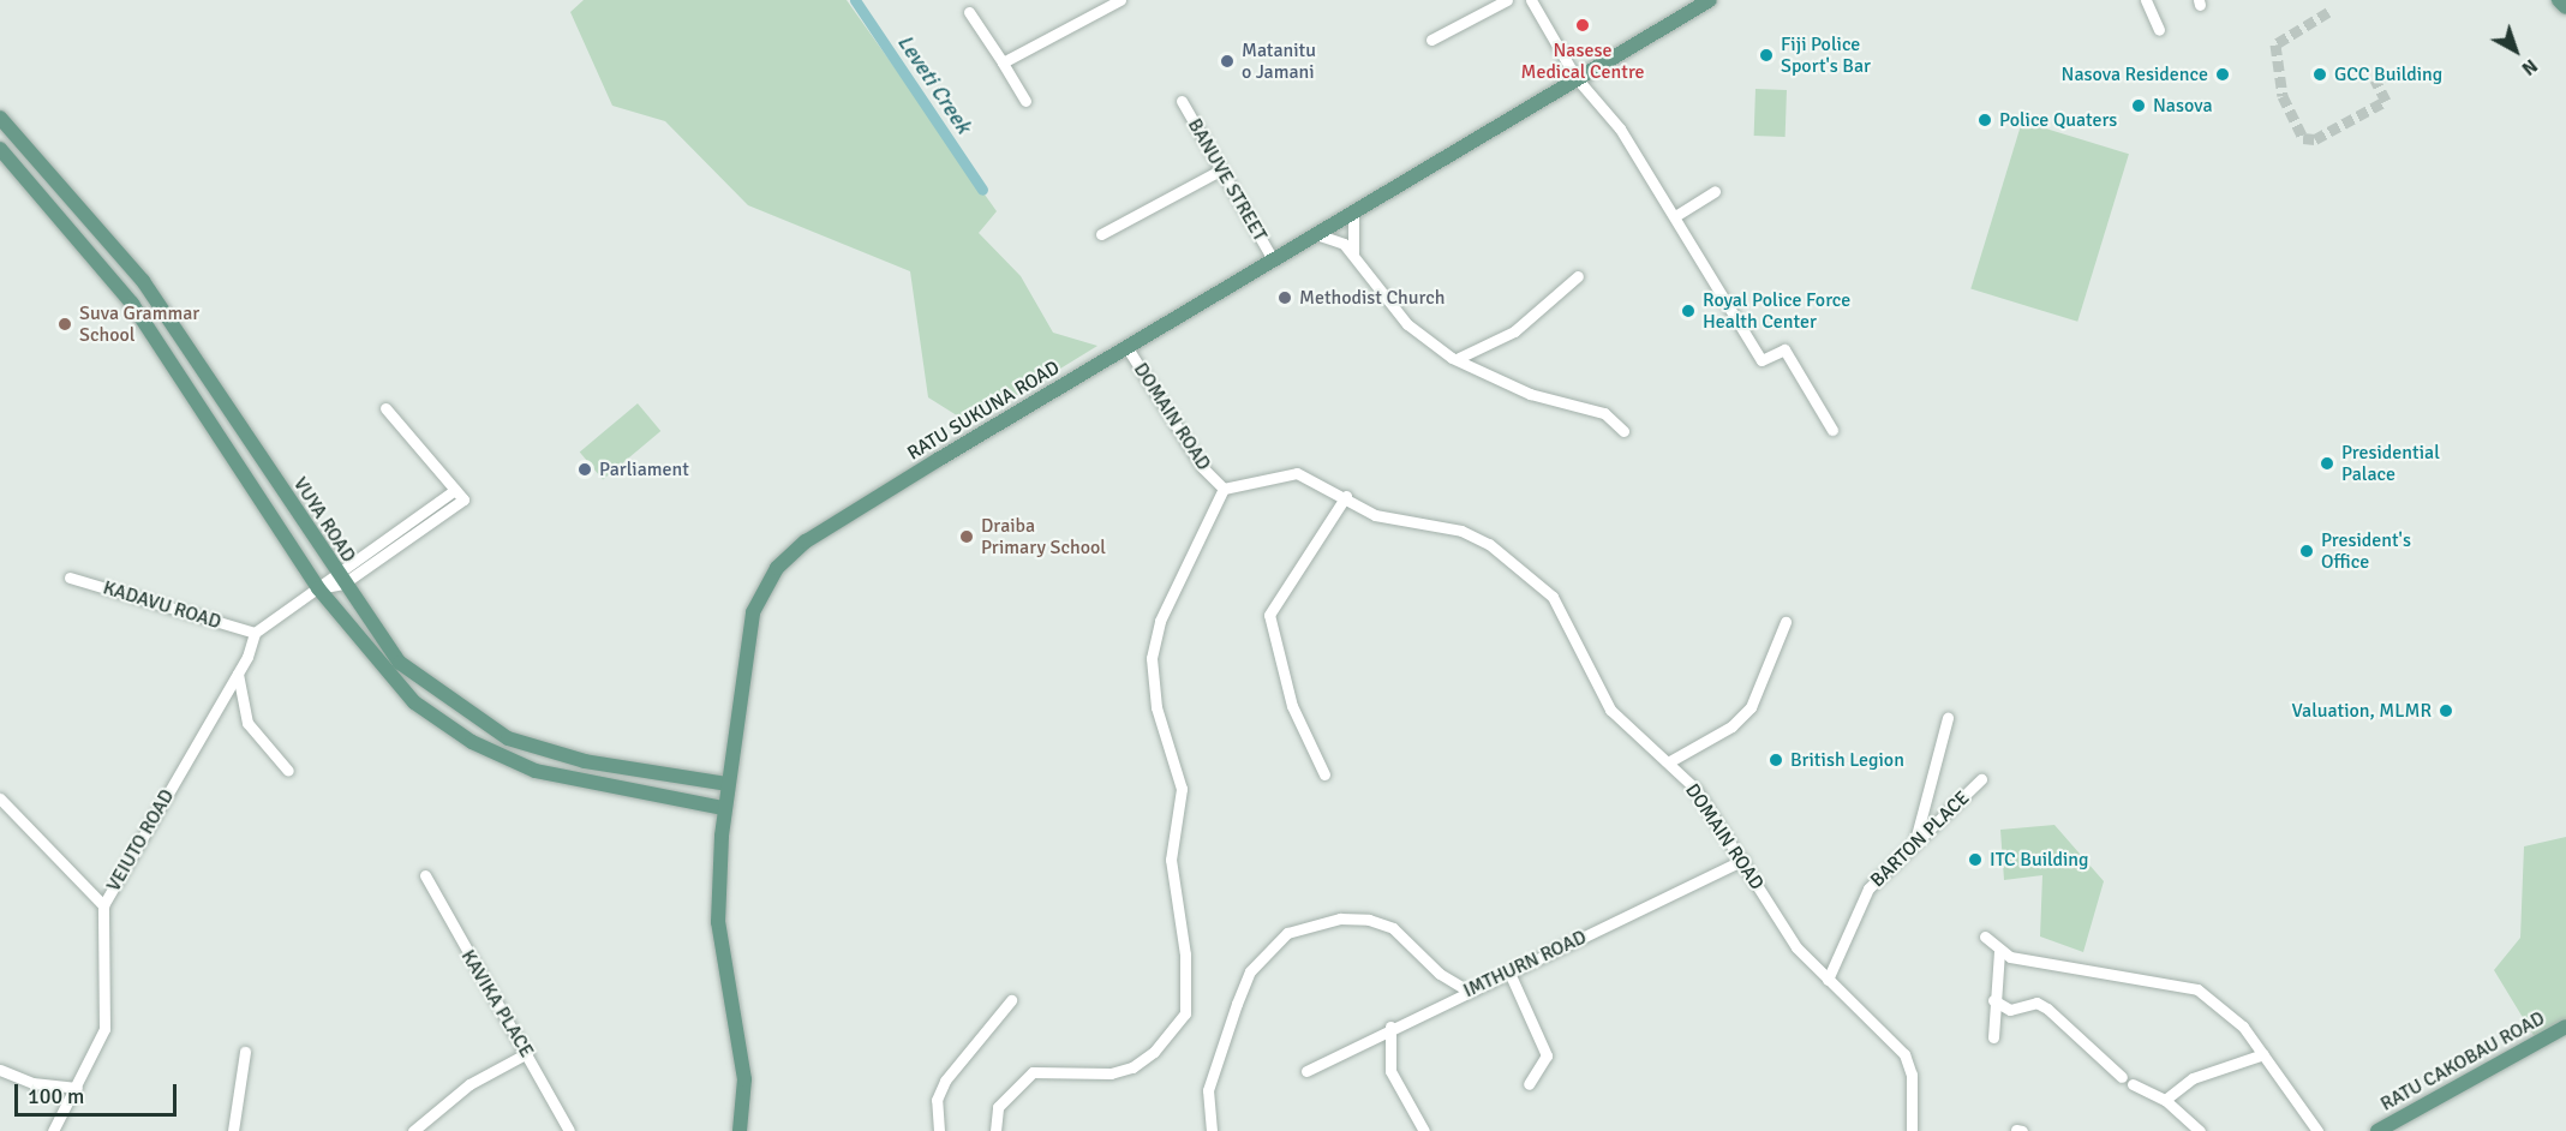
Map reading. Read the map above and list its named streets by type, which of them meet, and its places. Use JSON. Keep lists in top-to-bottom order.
{
  "streets": {
    "main road": ["RATU SUKUNA ROAD", "VUYA ROAD", "RATU CAKOBAU ROAD"],
    "street": [
      "BANUVE STREET",
      "DOMAIN ROAD",
      "KADAVU ROAD",
      "BARTON PLACE",
      "VEIUTO ROAD",
      "IMTHURN ROAD",
      "KAVIKA PLACE"
    ]
  },
  "crossings": [
    ["BANUVE STREET", "RATU SUKUNA ROAD"],
    ["RATU SUKUNA ROAD", "DOMAIN ROAD"],
    ["RATU SUKUNA ROAD", "VUYA ROAD"],
    ["DOMAIN ROAD", "BARTON PLACE"],
    ["DOMAIN ROAD", "IMTHURN ROAD"],
    ["KADAVU ROAD", "VEIUTO ROAD"]
  ],
  "water": ["Leveti Creek"],
  "places": [
    "Nasese Medical Centre",
    "Fiji Police Sport's Bar",
    "Matanitu o Jamani",
    "Nasova Residence",
    "GCC Building",
    "Nasova",
    "Police Quaters",
    "Methodist Church",
    "Royal Police Force Health Center",
    "Suva Grammar School",
    "Presidential Palace",
    "Parliament",
    "Draiba Primary School",
    "President's Office",
    "Valuation, MLMR",
    "British Legion",
    "ITC Building"
  ],
  "scale_bar": "100 m",
  "north": "bottom right"
}
